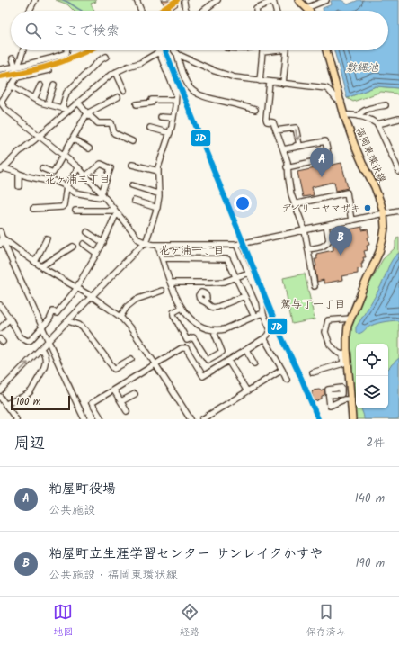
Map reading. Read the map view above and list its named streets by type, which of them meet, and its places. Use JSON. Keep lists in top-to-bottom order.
{
  "streets": {
    "main road": ["福岡東環状線"]
  },
  "districts": ["花ヶ浦二丁目", "花ヶ浦一丁目", "駕与丁一丁目"],
  "water": ["敷縄池"],
  "places": ["デイリーヤマザキ"],
  "lines": ["transit line JD"],
  "scale_bar": "100 m",
  "page": {
    "search": "ここで検索",
    "pins": ["A", "B"],
    "scale": "100 m",
    "heading": ["周辺", "2件"],
    "list": [
      {
        "mark": "A",
        "name": "粕屋町役場",
        "note": "公共施設",
        "value": "140 m"
      },
      {
        "mark": "B",
        "name": "粕屋町立生涯学習センター サンレイクかすや",
        "note": "公共施設 · 福岡東環状線",
        "value": "190 m"
      }
    ],
    "nav": ["地図", "経路", "保存済み"]
  }
}
